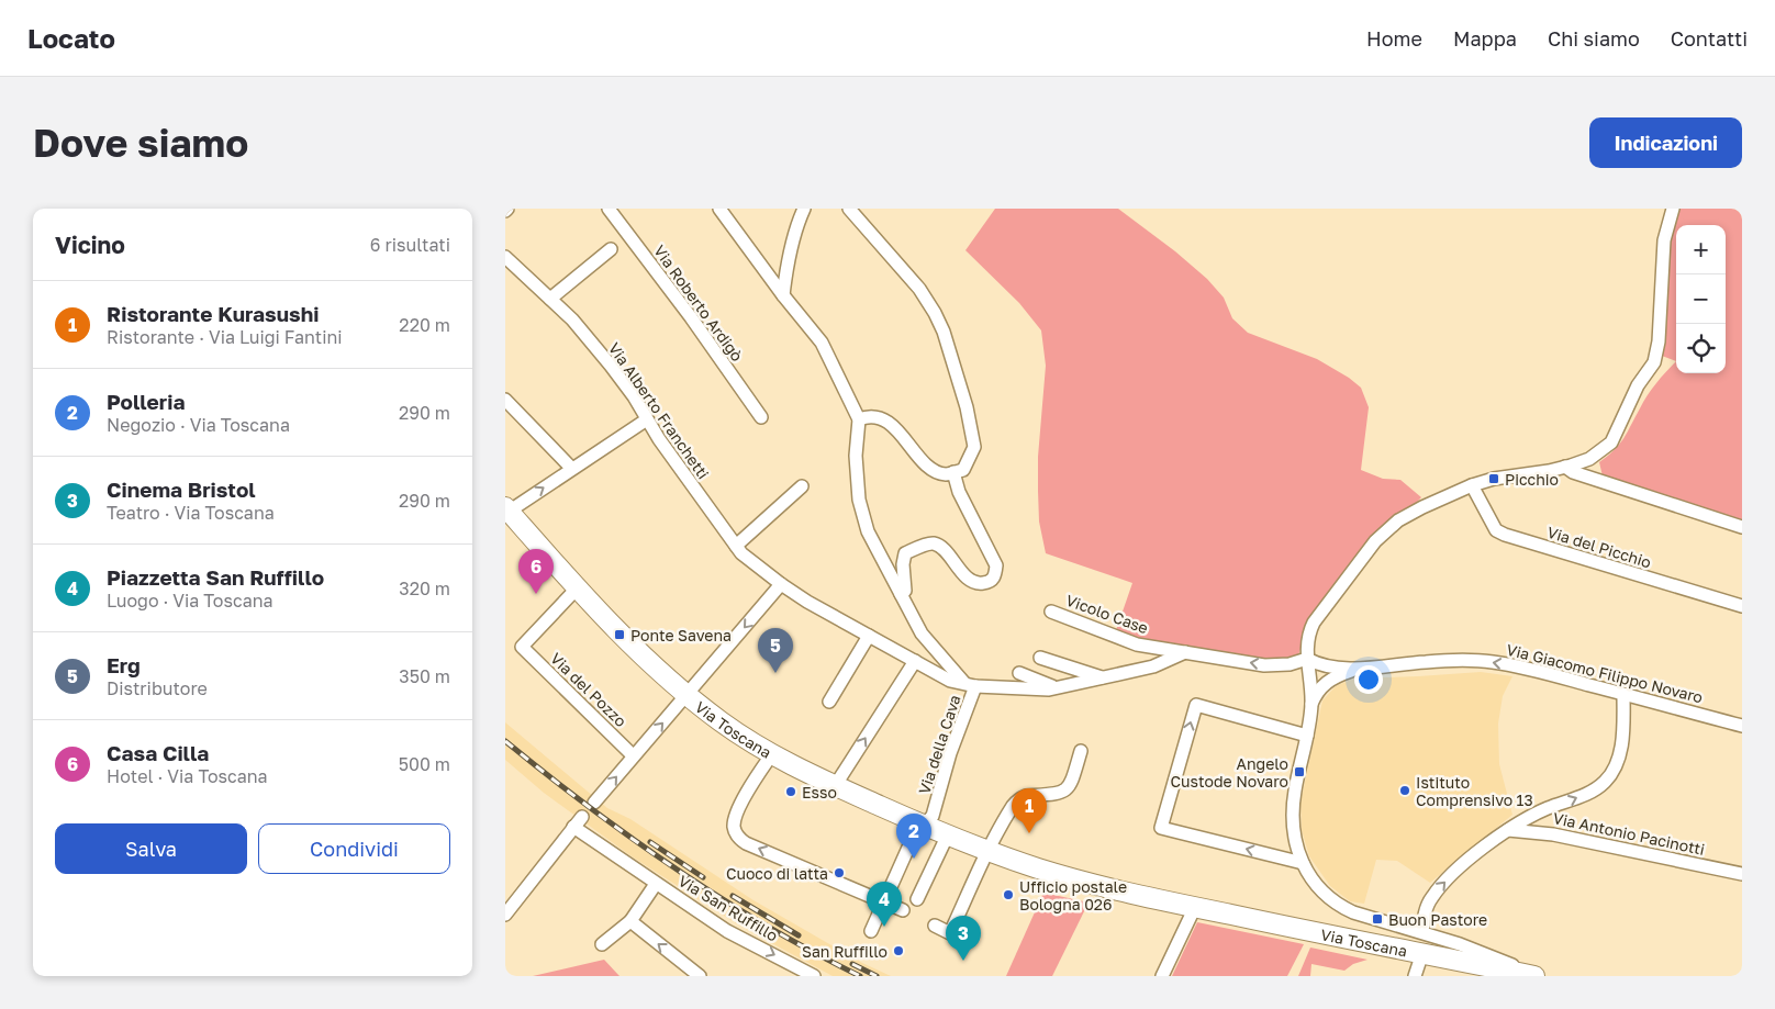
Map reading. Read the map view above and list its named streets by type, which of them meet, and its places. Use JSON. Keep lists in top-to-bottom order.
{
  "streets": {
    "main road": ["Via Toscana"],
    "street": [
      "Via Roberto Ardigò",
      "Via Alberto Franchetti",
      "Via del Picchio",
      "Vicolo Case",
      "Via Giacomo Filippo Novaro",
      "Via del Pozzo",
      "Via della Cava",
      "Via Antonio Pacinotti",
      "Via San Ruffillo"
    ]
  },
  "crossings": [
    ["Via Alberto Franchetti", "Via della Cava"],
    ["Vicolo Case", "Via della Cava"],
    ["Via del Pozzo", "Via Toscana"],
    ["Via Toscana", "Via della Cava"]
  ],
  "one_way": ["Via Giacomo Filippo Novaro"],
  "places": {
    "transit": [
      "Picchio",
      "Ponte Savena",
      "Angelo Custode Novaro",
      "Buon Pastore"
    ],
    "other": [
      "Istituto Comprensivo 13",
      "Esso",
      "Cuoco di latta",
      "Ufficio postale Bologna 026",
      "San Ruffillo"
    ]
  },
  "page": {
    "header": "Locato",
    "nav": [
      "Home",
      "Mappa",
      "Chi siamo",
      "Contatti"
    ],
    "buttons": [
      "Indicazioni",
      ["Salva", "Condividi"]
    ],
    "title": "Dove siamo",
    "heading": ["Vicino", "6 risultati"],
    "map_buttons": ["+", "−"],
    "list": [
      {
        "mark": "1",
        "name": "Ristorante Kurasushi",
        "note": "Ristorante · Via Luigi Fantini",
        "value": "220 m"
      },
      {
        "mark": "2",
        "name": "Polleria",
        "note": "Negozio · Via Toscana",
        "value": "290 m"
      },
      {
        "mark": "3",
        "name": "Cinema Bristol",
        "note": "Teatro · Via Toscana",
        "value": "290 m"
      },
      {
        "mark": "4",
        "name": "Piazzetta San Ruffillo",
        "note": "Luogo · Via Toscana",
        "value": "320 m"
      },
      {
        "mark": "5",
        "name": "Erg",
        "note": "Distributore",
        "value": "350 m"
      },
      {
        "mark": "6",
        "name": "Casa Cilla",
        "note": "Hotel · Via Toscana",
        "value": "500 m"
      }
    ],
    "pins": [
      "6",
      "5",
      "1",
      "2",
      "4",
      "3"
    ]
  }
}
